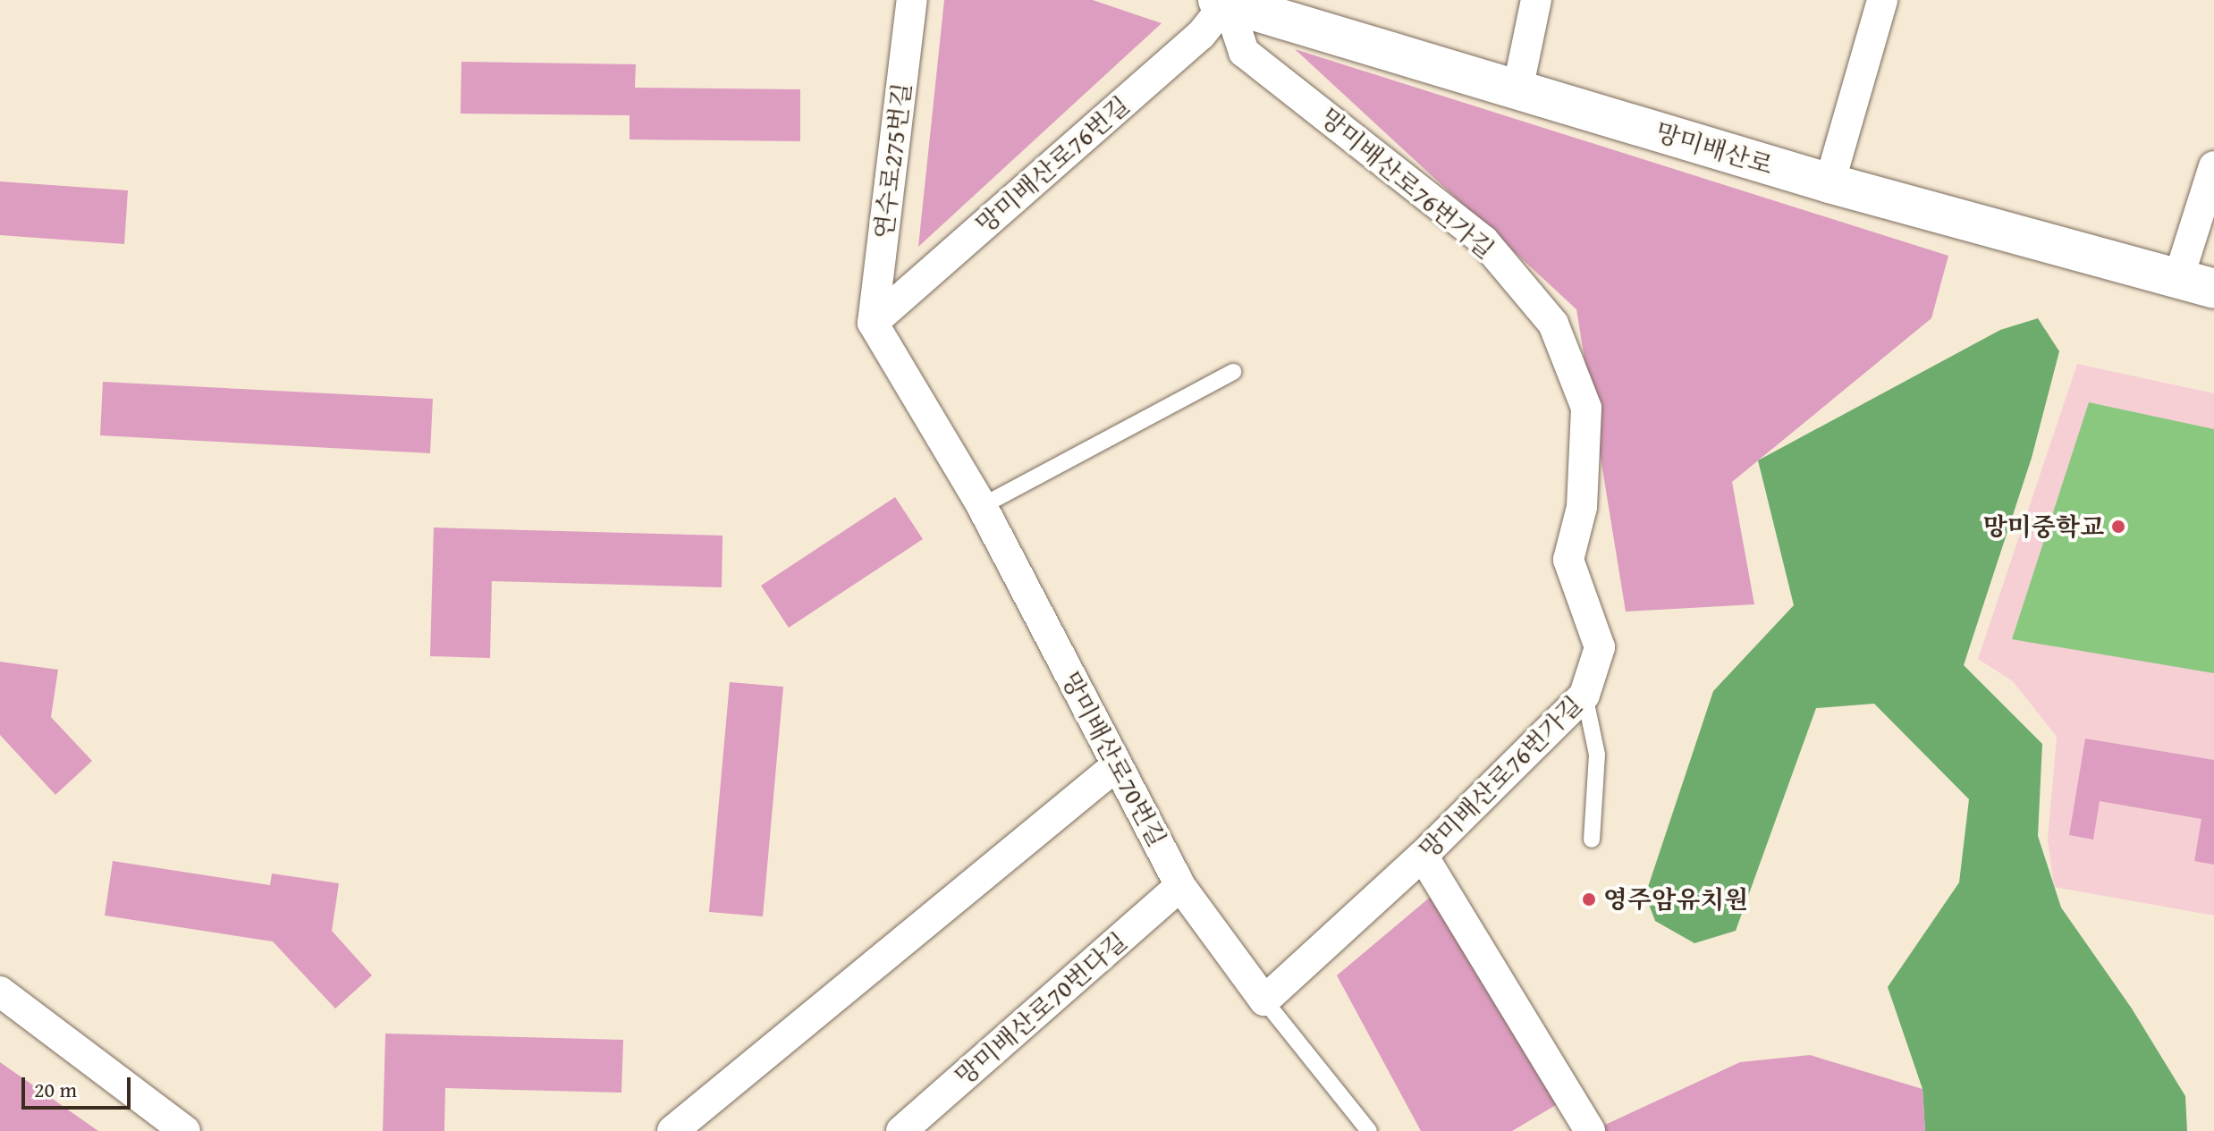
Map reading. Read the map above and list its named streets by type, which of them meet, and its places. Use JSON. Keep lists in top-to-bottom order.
{
  "streets": {
    "street": [
      "망미배산로",
      "연수로275번길",
      "망미배산로76번길",
      "망미배산로76번가길",
      "망미배산로70번길",
      "망미배산로70번다길"
    ]
  },
  "crossings": [
    ["망미배산로", "망미배산로76번길"],
    ["망미배산로", "망미배산로76번가길"],
    ["연수로275번길", "망미배산로76번길"],
    ["연수로275번길", "망미배산로70번길"],
    ["망미배산로76번길", "망미배산로76번가길"],
    ["망미배산로76번길", "망미배산로70번길"],
    ["망미배산로76번가길", "망미배산로70번길"],
    ["망미배산로70번길", "망미배산로70번다길"]
  ],
  "places": ["망미중학교", "영주암유치원"],
  "scale_bar": "20 m"
}
